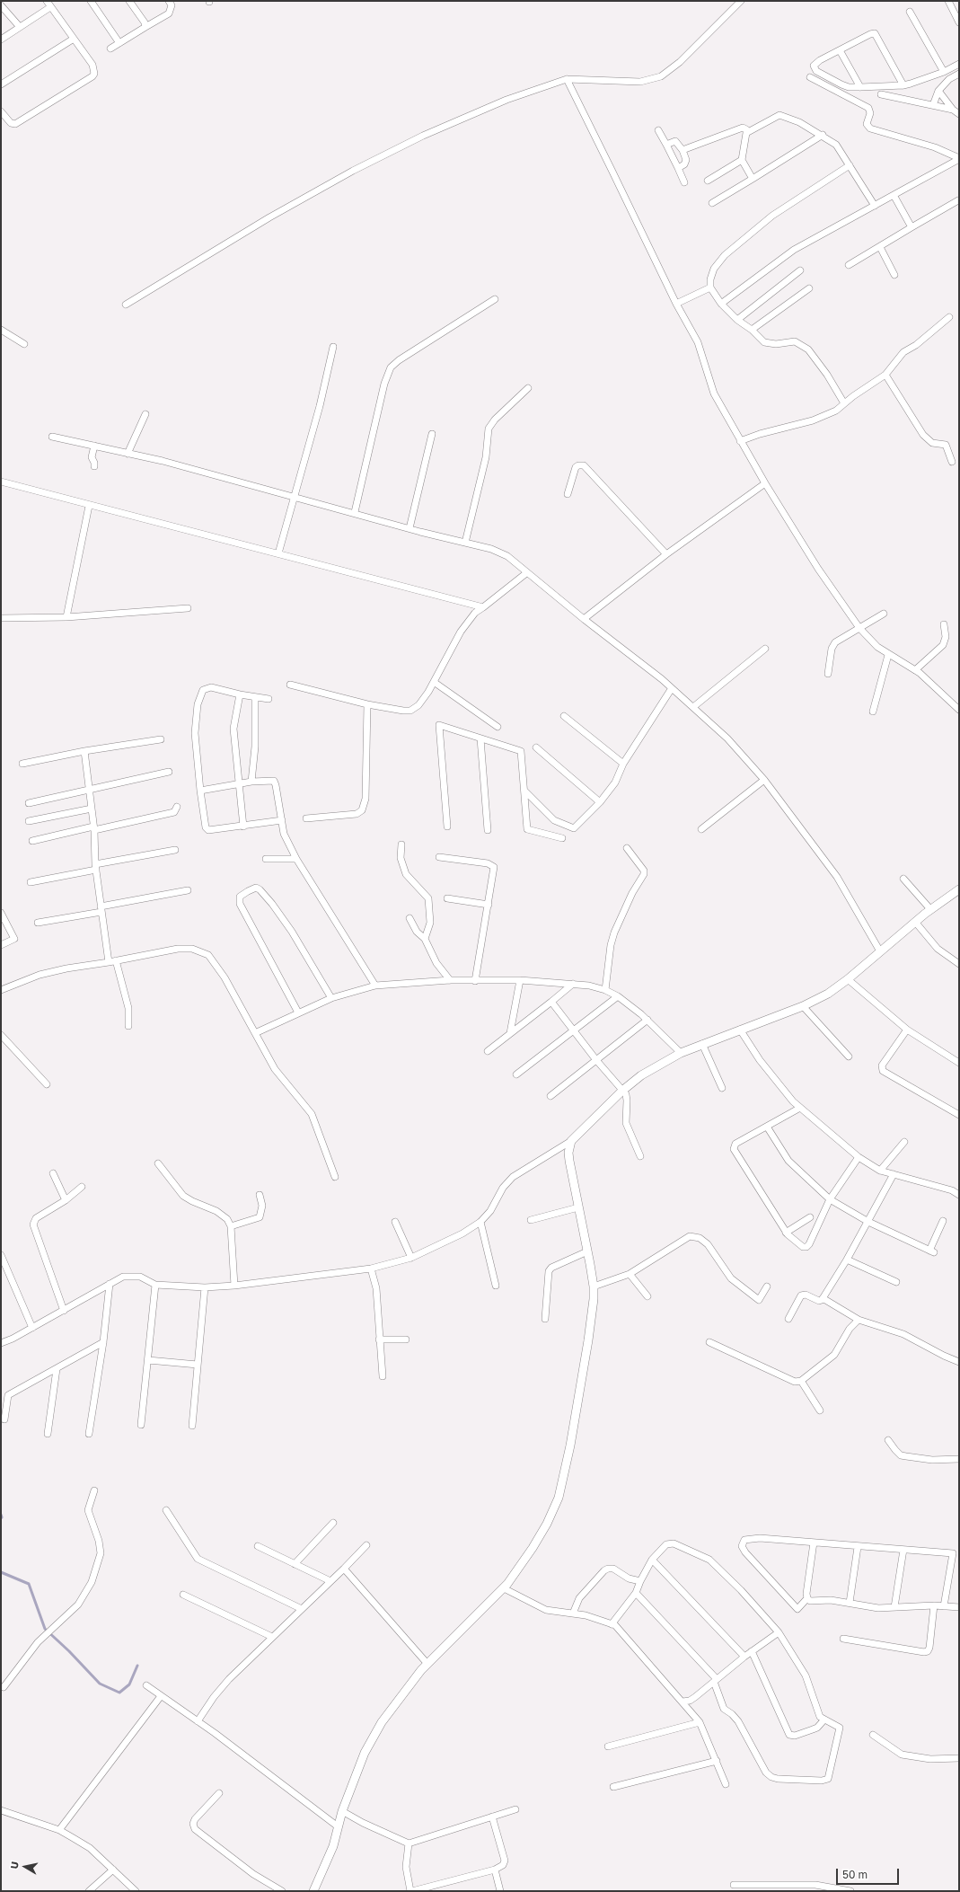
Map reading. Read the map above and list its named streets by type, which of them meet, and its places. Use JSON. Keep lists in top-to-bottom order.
{
  "scale_bar": "50 m",
  "north": "left"
}
